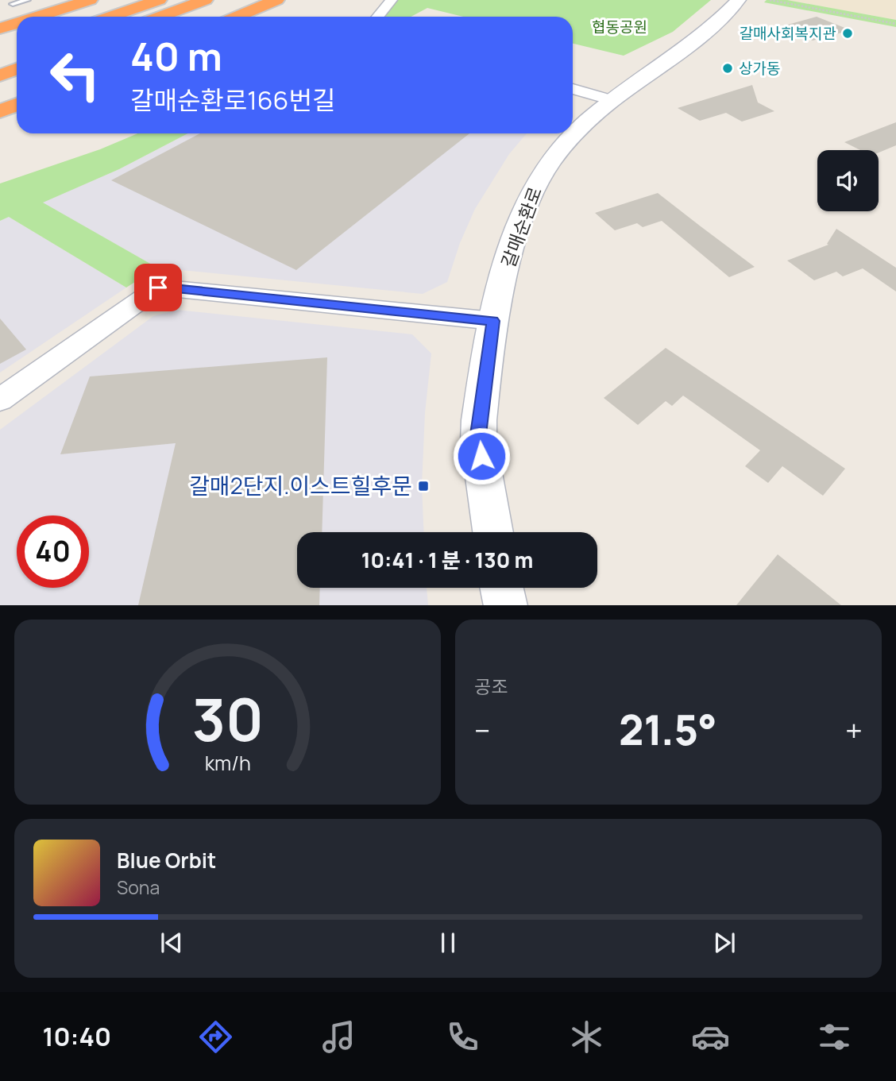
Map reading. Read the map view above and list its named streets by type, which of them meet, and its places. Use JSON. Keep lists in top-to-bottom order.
{
  "streets": {
    "street": ["갈매순환로"]
  },
  "parks": ["협동공원"],
  "places": {
    "other": ["갈매사회복지관", "상가동"],
    "transit": ["갈매2단지.이스트힐후문"]
  },
  "page": {
    "turn": ["40 m", "갈매순환로166번길"],
    "limit": "40",
    "trip": "10:41 · 1 분 · 130 m",
    "tile": "공조",
    "heat": ["−", "21.5°", "+"],
    "song": ["Blue Orbit", "Sona"],
    "tabs": "10:40",
    "gauge": ["30", "km/h"]
  }
}
